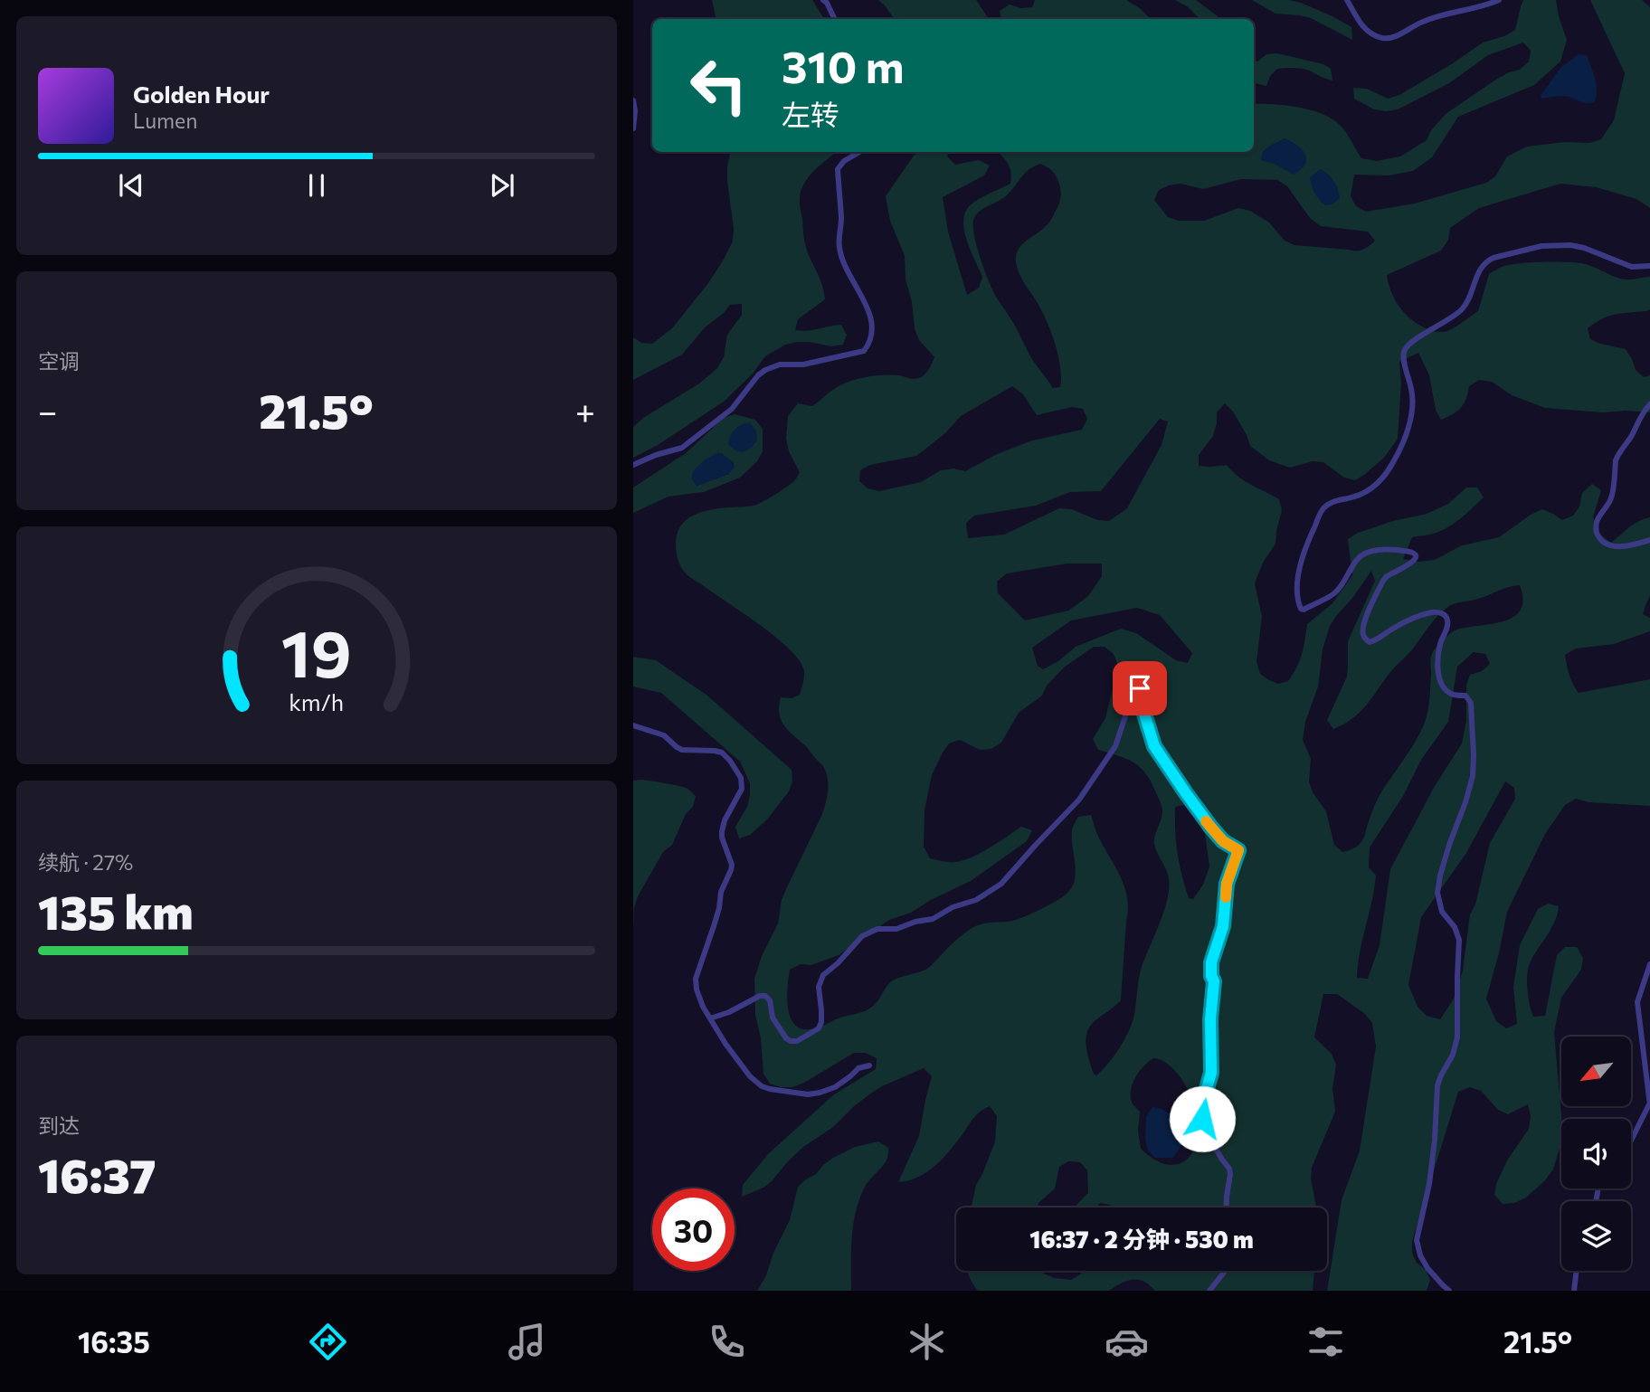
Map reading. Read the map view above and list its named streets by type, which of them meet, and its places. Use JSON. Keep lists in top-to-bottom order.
{
  "north": "bottom left",
  "page": {
    "turn": ["310 m", "左转"],
    "song": ["Golden Hour", "Lumen"],
    "tile": [
      "空调",
      ["续航 · 27%", "135 km"],
      ["到达", "16:37"]
    ],
    "heat": ["−", "21.5°", "+"],
    "limit": "30",
    "trip": "16:37 · 2 分钟 · 530 m",
    "tabs": ["16:35", "21.5°"],
    "gauge": ["19", "km/h"]
  }
}
